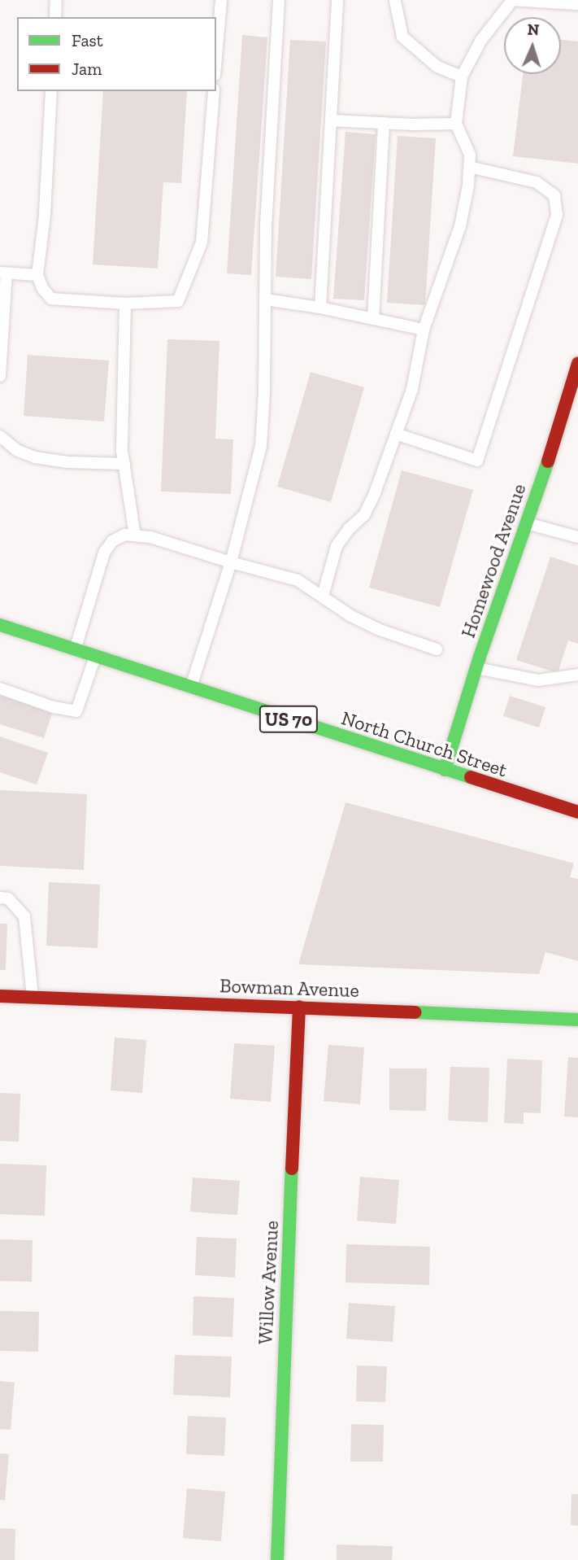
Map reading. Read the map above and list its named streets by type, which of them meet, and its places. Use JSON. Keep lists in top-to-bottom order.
{
  "streets": {
    "street": [
      "Homewood Avenue",
      "US 70",
      "North Church Street",
      "Bowman Avenue",
      "Willow Avenue"
    ]
  },
  "crossings": [
    ["Homewood Avenue", "North Church Street"],
    ["Bowman Avenue", "Willow Avenue"]
  ],
  "legend": ["Fast", "Jam"],
  "north": "top"
}
